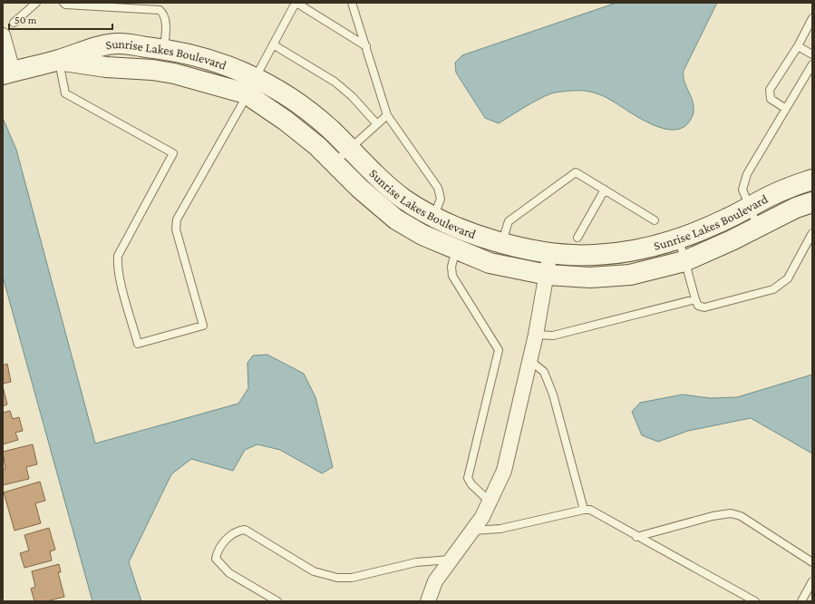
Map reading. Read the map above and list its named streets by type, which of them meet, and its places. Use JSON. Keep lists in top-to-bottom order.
{
  "streets": {
    "street": ["Sunrise Lakes Boulevard"]
  },
  "scale_bar": "50 m"
}
